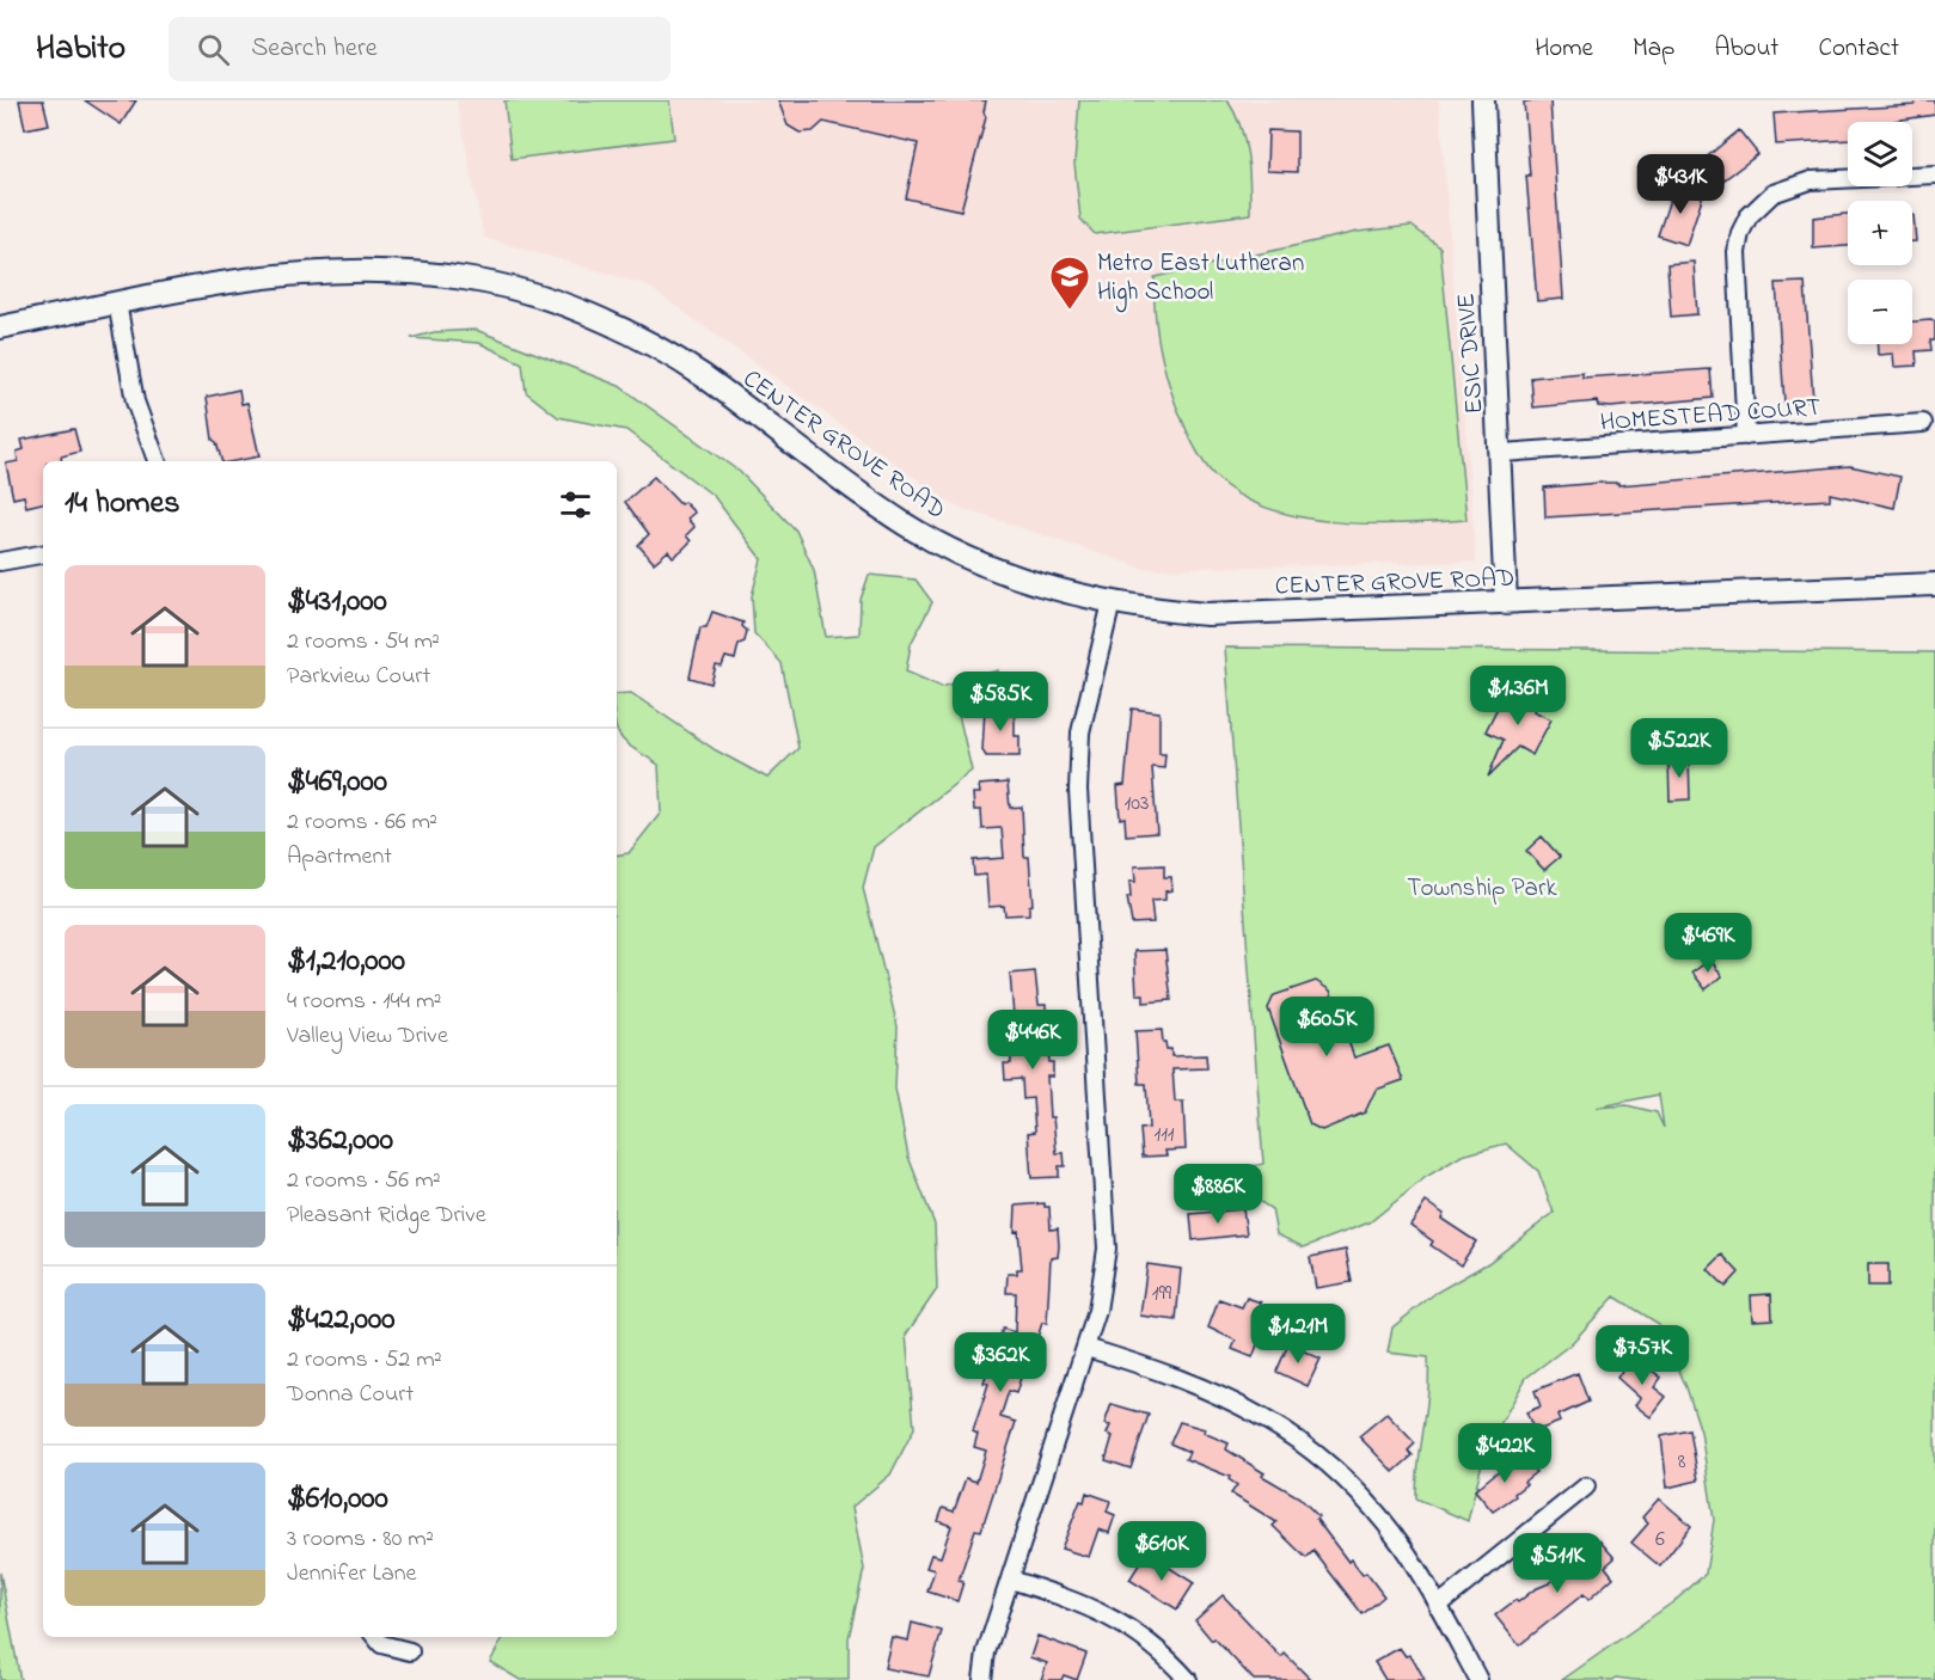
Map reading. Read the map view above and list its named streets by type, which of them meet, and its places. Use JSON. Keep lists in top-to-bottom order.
{
  "streets": {
    "street": ["ESIC DRIVE", "HOMESTEAD COURT", "CENTER GROVE ROAD"]
  },
  "crossings": [
    ["ESIC DRIVE", "HOMESTEAD COURT"],
    ["ESIC DRIVE", "CENTER GROVE ROAD"]
  ],
  "parks": ["Township Park"],
  "places": {
    "school or university": ["Metro East Lutheran High School"]
  },
  "house_numbers": [
    "103",
    "111",
    "199",
    "8",
    "6"
  ],
  "page": {
    "header": "Habito",
    "search": "Search here",
    "nav": [
      "Home",
      "Map",
      "About",
      "Contact"
    ],
    "map_buttons": ["+", "−"],
    "price": [
      "$431K",
      "$1.36M",
      "$585K",
      "$522K",
      "$469K",
      "$605K",
      "$446K",
      "$886K",
      "$1.21M",
      "$757K",
      "$362K",
      "$422K",
      "$610K",
      "$511K"
    ],
    "heading": "14 homes",
    "list": [
      {
        "name": "$431,000",
        "note": "2 rooms · 54 m² · Parkview Court"
      },
      {
        "name": "$469,000",
        "note": "2 rooms · 66 m² · Apartment"
      },
      {
        "name": "$1,210,000",
        "note": "4 rooms · 144 m² · Valley View Drive"
      },
      {
        "name": "$362,000",
        "note": "2 rooms · 56 m² · Pleasant Ridge Drive"
      },
      {
        "name": "$422,000",
        "note": "2 rooms · 52 m² · Donna Court"
      },
      {
        "name": "$610,000",
        "note": "3 rooms · 80 m² · Jennifer Lane"
      }
    ]
  }
}
